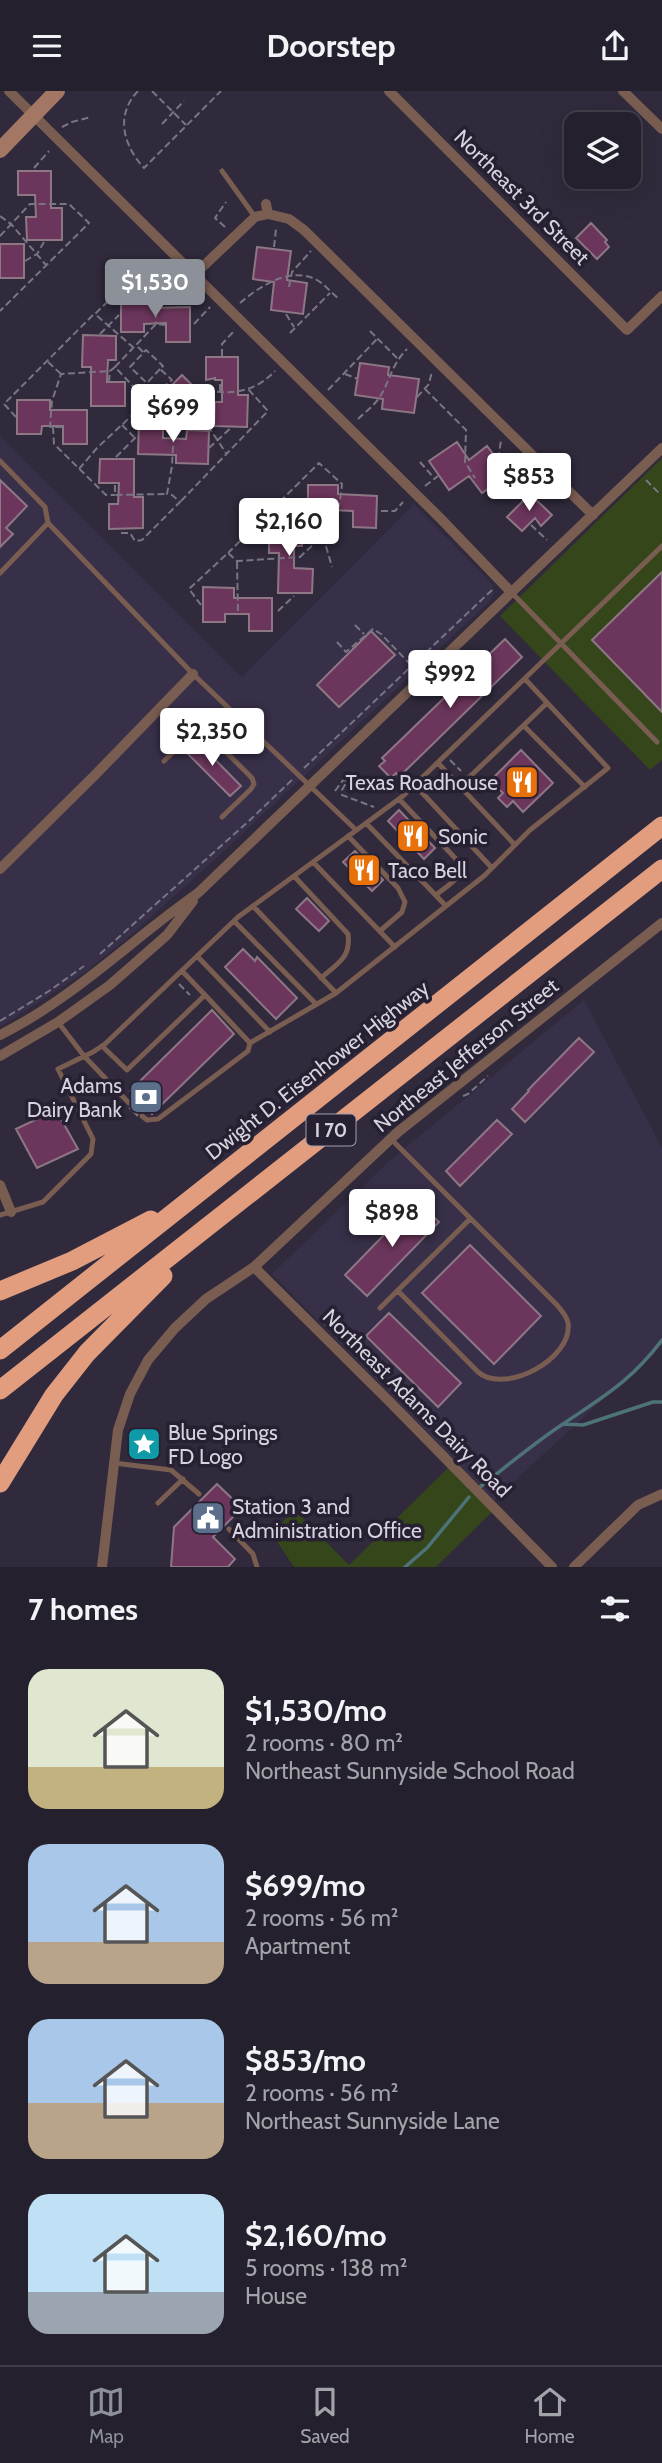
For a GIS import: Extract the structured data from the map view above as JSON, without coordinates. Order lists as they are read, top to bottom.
{
  "streets": {
    "highway": ["Dwight D. Eisenhower Highway", "I 70"],
    "street": ["Northeast 3rd Street", "Northeast Jefferson Street", "Northeast Adams Dairy Road"]
  },
  "crossings": [
    ["Northeast Jefferson Street", "Northeast Adams Dairy Road"]
  ],
  "places": {
    "restaurant": ["Texas Roadhouse", "Sonic", "Taco Bell"],
    "bank": ["Adams Dairy Bank"],
    "place": ["Blue Springs FD Logo"],
    "public building": ["Station 3 and Administration Office"]
  },
  "page": {
    "header": "Doorstep",
    "price": [
      "$1,530",
      "$699",
      "$853",
      "$2,160",
      "$992",
      "$2,350",
      "$898"
    ],
    "heading": "7 homes",
    "list": [
      {
        "name": "$1,530/mo",
        "note": "2 rooms · 80 m² · Northeast Sunnyside School Road"
      },
      {
        "name": "$699/mo",
        "note": "2 rooms · 56 m² · Apartment"
      },
      {
        "name": "$853/mo",
        "note": "2 rooms · 56 m² · Northeast Sunnyside Lane"
      },
      {
        "name": "$2,160/mo",
        "note": "5 rooms · 138 m² · House"
      }
    ],
    "tabs": ["Map", "Saved", "Home"]
  }
}
